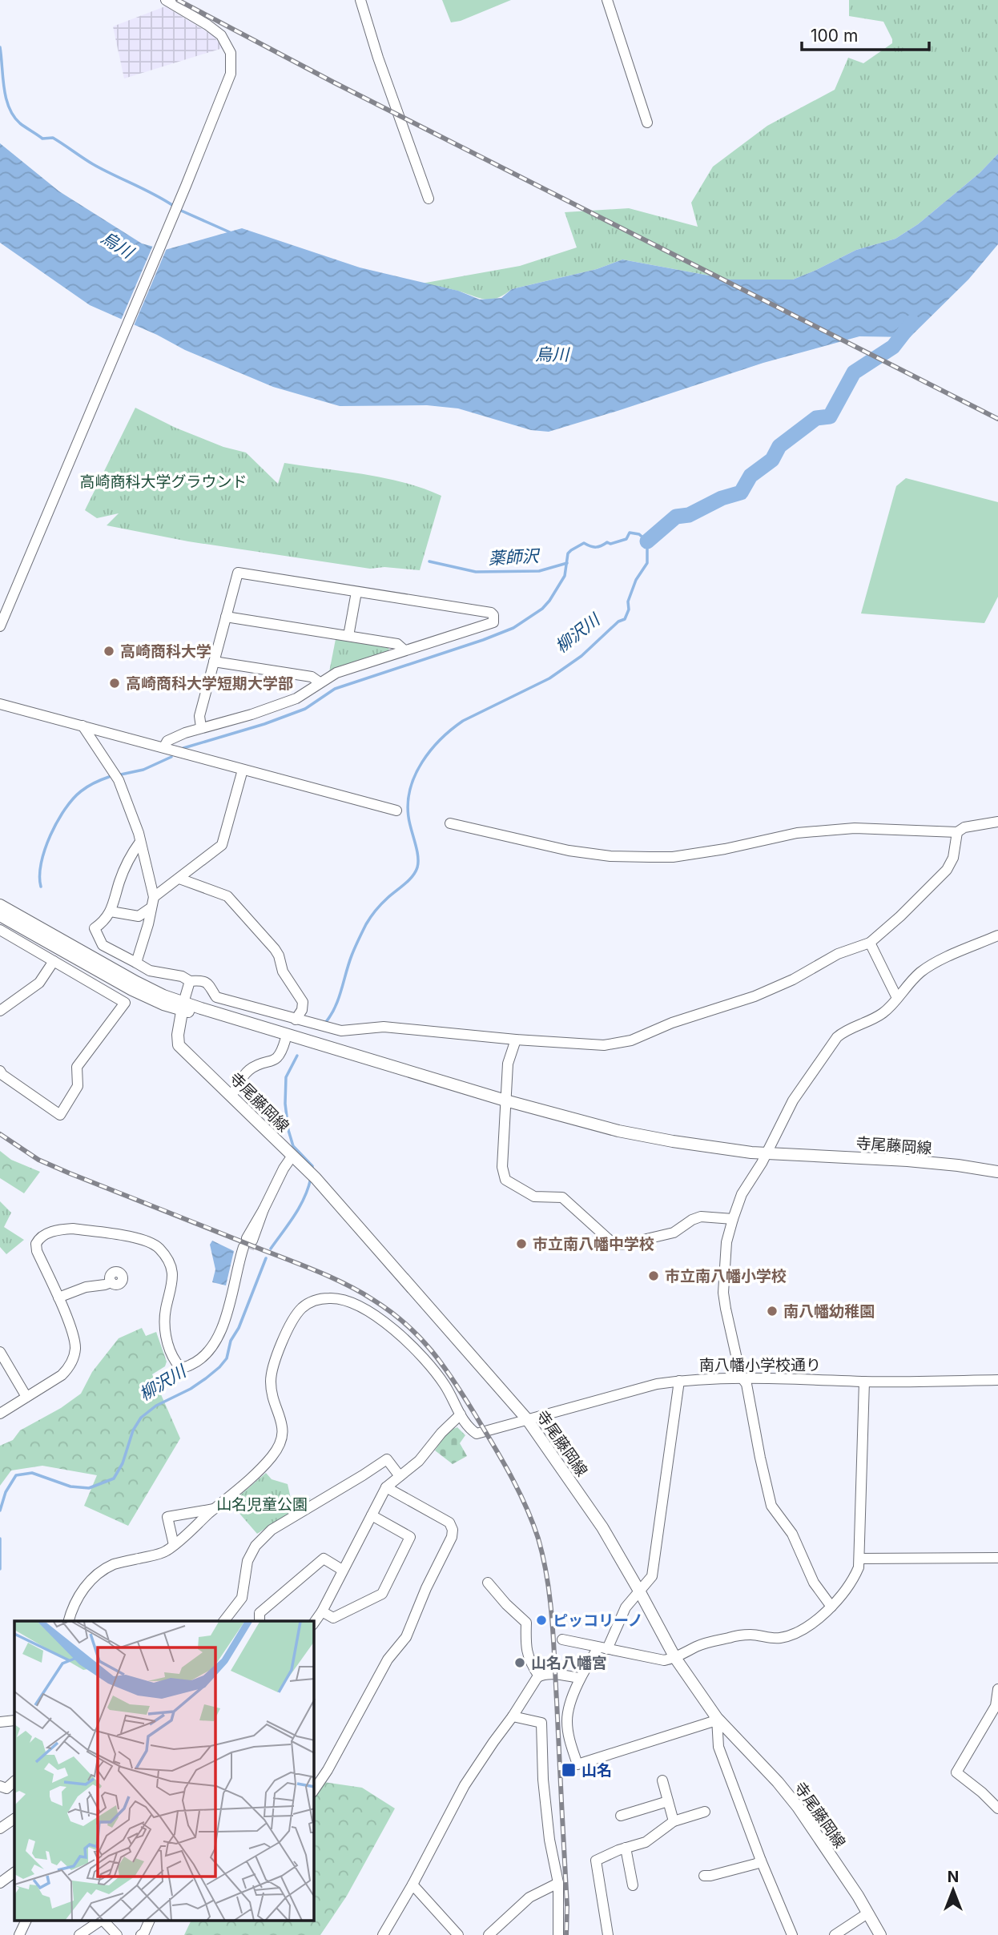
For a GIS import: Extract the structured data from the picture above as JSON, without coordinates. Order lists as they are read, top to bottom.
{
  "streets": {
    "main road": ["寺尾藤岡線"],
    "street": ["南八幡小学校通り"]
  },
  "crossings": [
    ["寺尾藤岡線", "南八幡小学校通り"]
  ],
  "water": ["烏川", "薬師沢", "柳沢川"],
  "parks": ["高崎商科大学グラウンド", "山名児童公園"],
  "places": {
    "other": [
      "高崎商科大学",
      "高崎商科大学短期大学部",
      "市立南八幡中学校",
      "市立南八幡小学校",
      "南八幡幼稚園",
      "ピッコリーノ",
      "山名八幡宮"
    ],
    "transit": ["山名"]
  },
  "scale_bar": "100 m",
  "north": "top"
}
